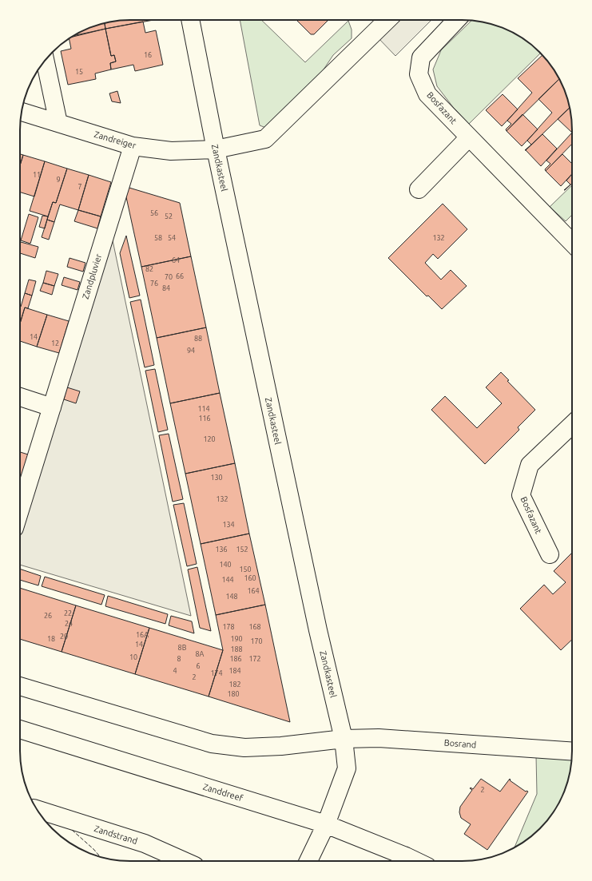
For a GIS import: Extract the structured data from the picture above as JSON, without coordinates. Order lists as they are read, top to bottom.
{
  "streets": {
    "street": [
      "Bosfazant",
      "Zandreiger",
      "Zandkasteel",
      "Zandpluvier",
      "Bosrand",
      "Zanddreef",
      "Zandstrand"
    ]
  },
  "crossings": [
    ["Zandreiger", "Zandkasteel"],
    ["Zandreiger", "Zandpluvier"],
    ["Zandkasteel", "Bosrand"],
    ["Zandkasteel", "Zanddreef"]
  ],
  "house_numbers": [
    "16",
    "15",
    "11",
    "9",
    "7",
    "56",
    "52",
    "58",
    "54",
    "132",
    "64",
    "82",
    "66",
    "70",
    "76",
    "84",
    "14",
    "88",
    "12",
    "94",
    "114",
    "116",
    "120",
    "130",
    "132",
    "134",
    "136",
    "152",
    "140",
    "150",
    "160",
    "144",
    "164",
    "148",
    "22",
    "26",
    "24",
    "178",
    "168",
    "16A",
    "20",
    "18",
    "190",
    "170",
    "14",
    "8B",
    "188",
    "8A",
    "10",
    "8",
    "186",
    "172",
    "6",
    "4",
    "184",
    "174",
    "2",
    "182",
    "180",
    "2"
  ]
}
